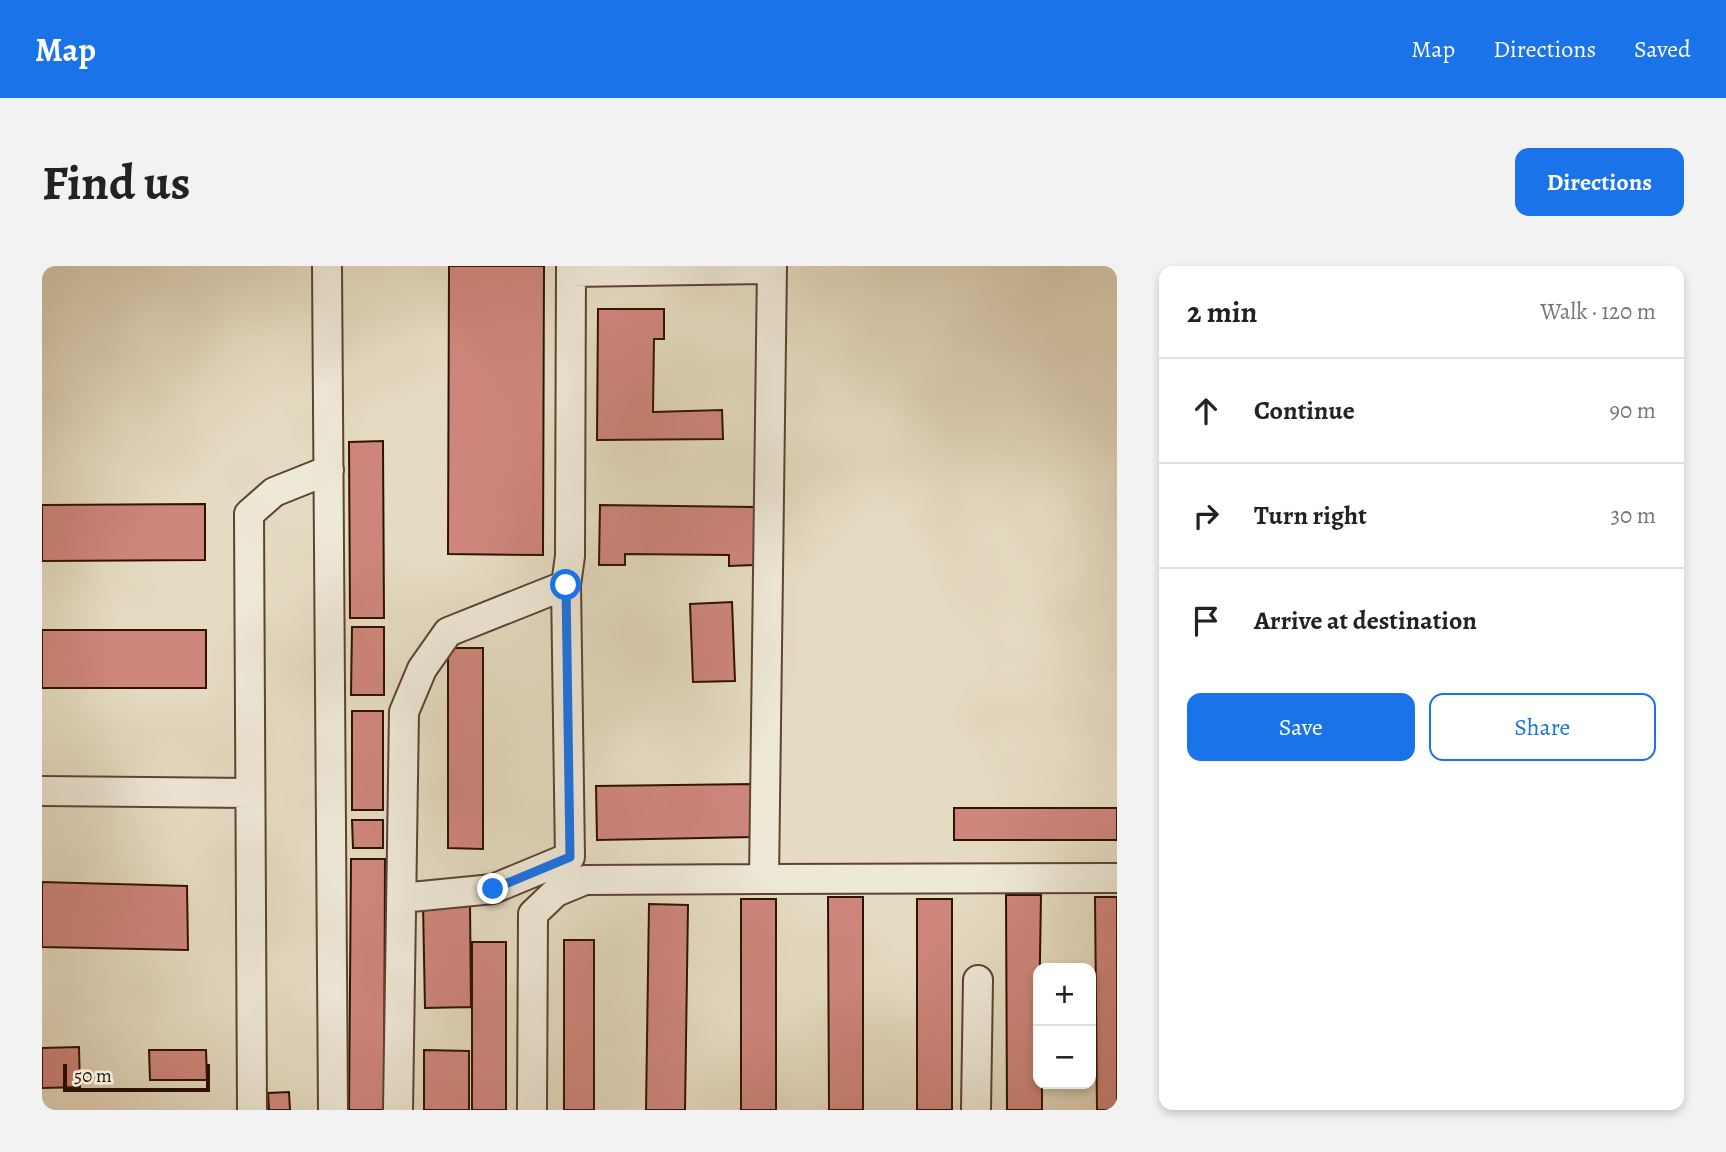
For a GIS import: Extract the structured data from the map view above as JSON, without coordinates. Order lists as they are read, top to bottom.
{
  "scale_bar": "50 m",
  "page": {
    "header": "Map",
    "nav": ["Map", "Directions", "Saved"],
    "buttons": [
      "Directions",
      ["Save", "Share"]
    ],
    "title": "Find us",
    "heading": ["2 min", "Walk · 120 m"],
    "list": [
      ["Continue", "90 m"],
      ["Turn right", "30 m"],
      "Arrive at destination"
    ],
    "map_buttons": ["+", "−"],
    "scale": "50 m"
  }
}
